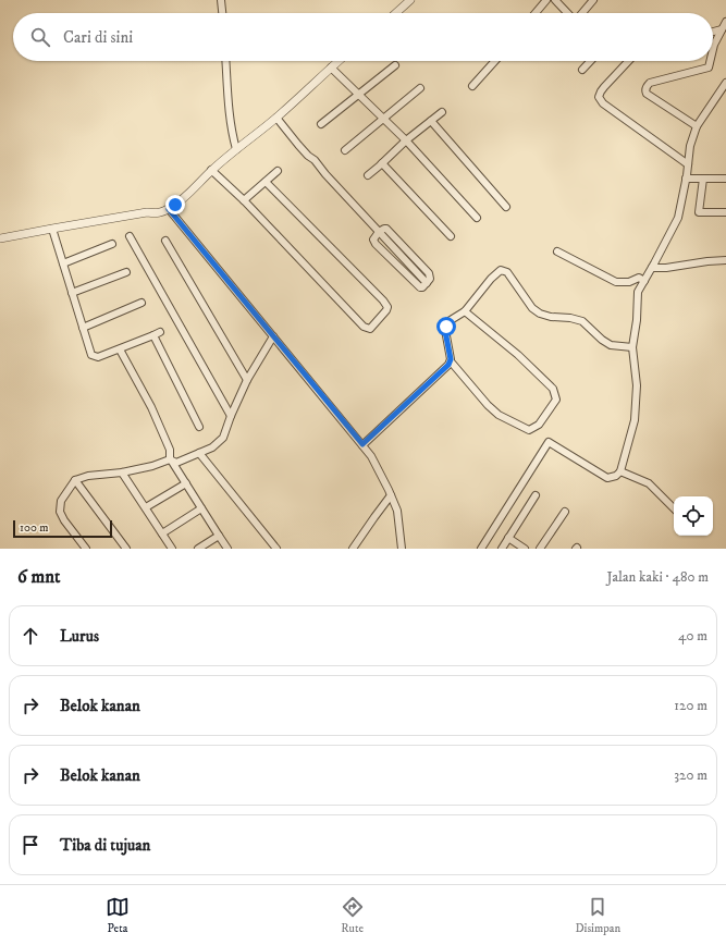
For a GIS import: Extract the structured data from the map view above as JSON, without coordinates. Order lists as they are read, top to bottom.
{
  "scale_bar": "100 m",
  "page": {
    "search": "Cari di sini",
    "scale": "100 m",
    "heading": ["6 mnt", "Jalan kaki · 480 m"],
    "list": [
      ["Lurus", "40 m"],
      ["Belok kanan", "120 m"],
      ["Belok kanan", "320 m"],
      "Tiba di tujuan"
    ],
    "nav": ["Peta", "Rute", "Disimpan"]
  }
}
